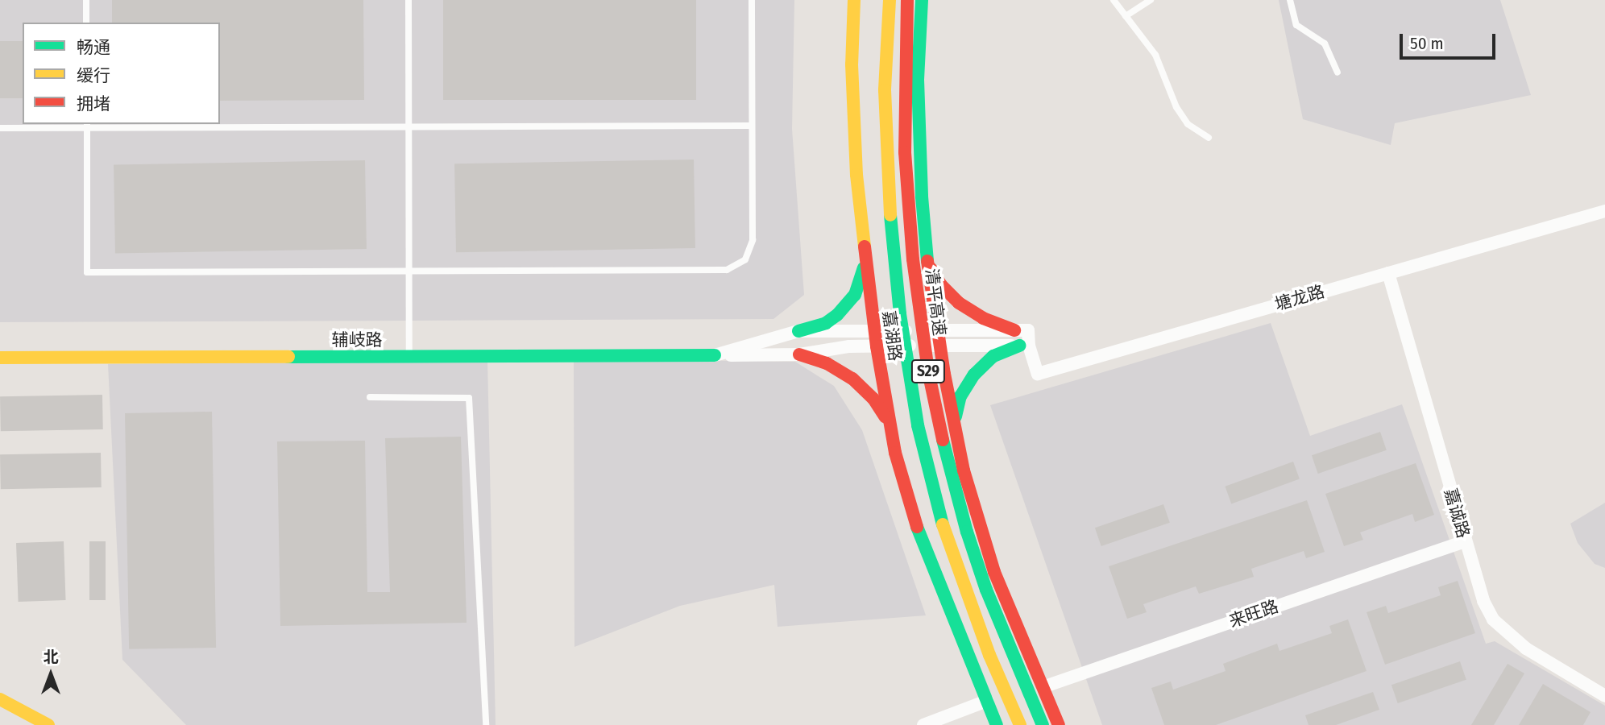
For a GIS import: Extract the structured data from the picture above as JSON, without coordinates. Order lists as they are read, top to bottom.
{
  "streets": {
    "main road": [
      "清平高速",
      "嘉湖路",
      "辅岐路",
      "S29"
    ],
    "street": ["塘龙路", "嘉诚路", "来旺路"]
  },
  "crossings": [
    ["塘龙路", "嘉诚路"],
    ["嘉诚路", "来旺路"]
  ],
  "legend": ["畅通", "缓行", "拥堵"],
  "scale_bar": "50 m",
  "north": "top"
}
